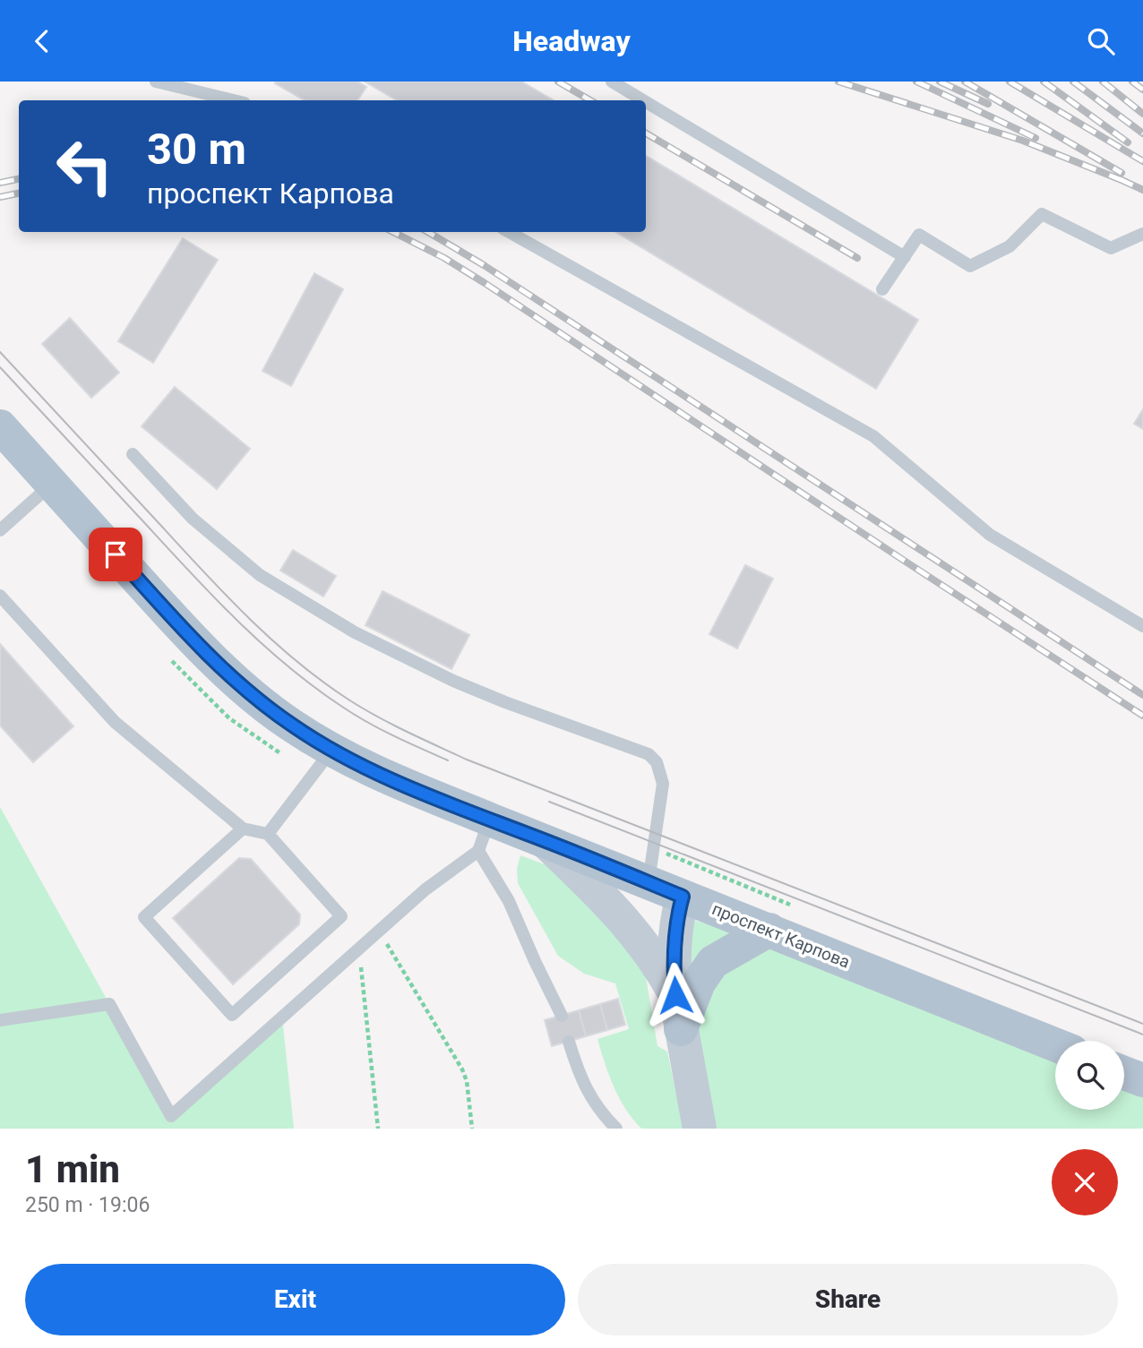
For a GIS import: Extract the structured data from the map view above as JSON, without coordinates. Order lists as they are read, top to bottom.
{
  "streets": {
    "main road": ["проспект Карпова"]
  },
  "page": {
    "header": "Headway",
    "turn": ["30 m", "проспект Карпова"],
    "heading": ["1 min", "250 m · 19:06"],
    "buttons": ["Exit", "Share"]
  }
}
